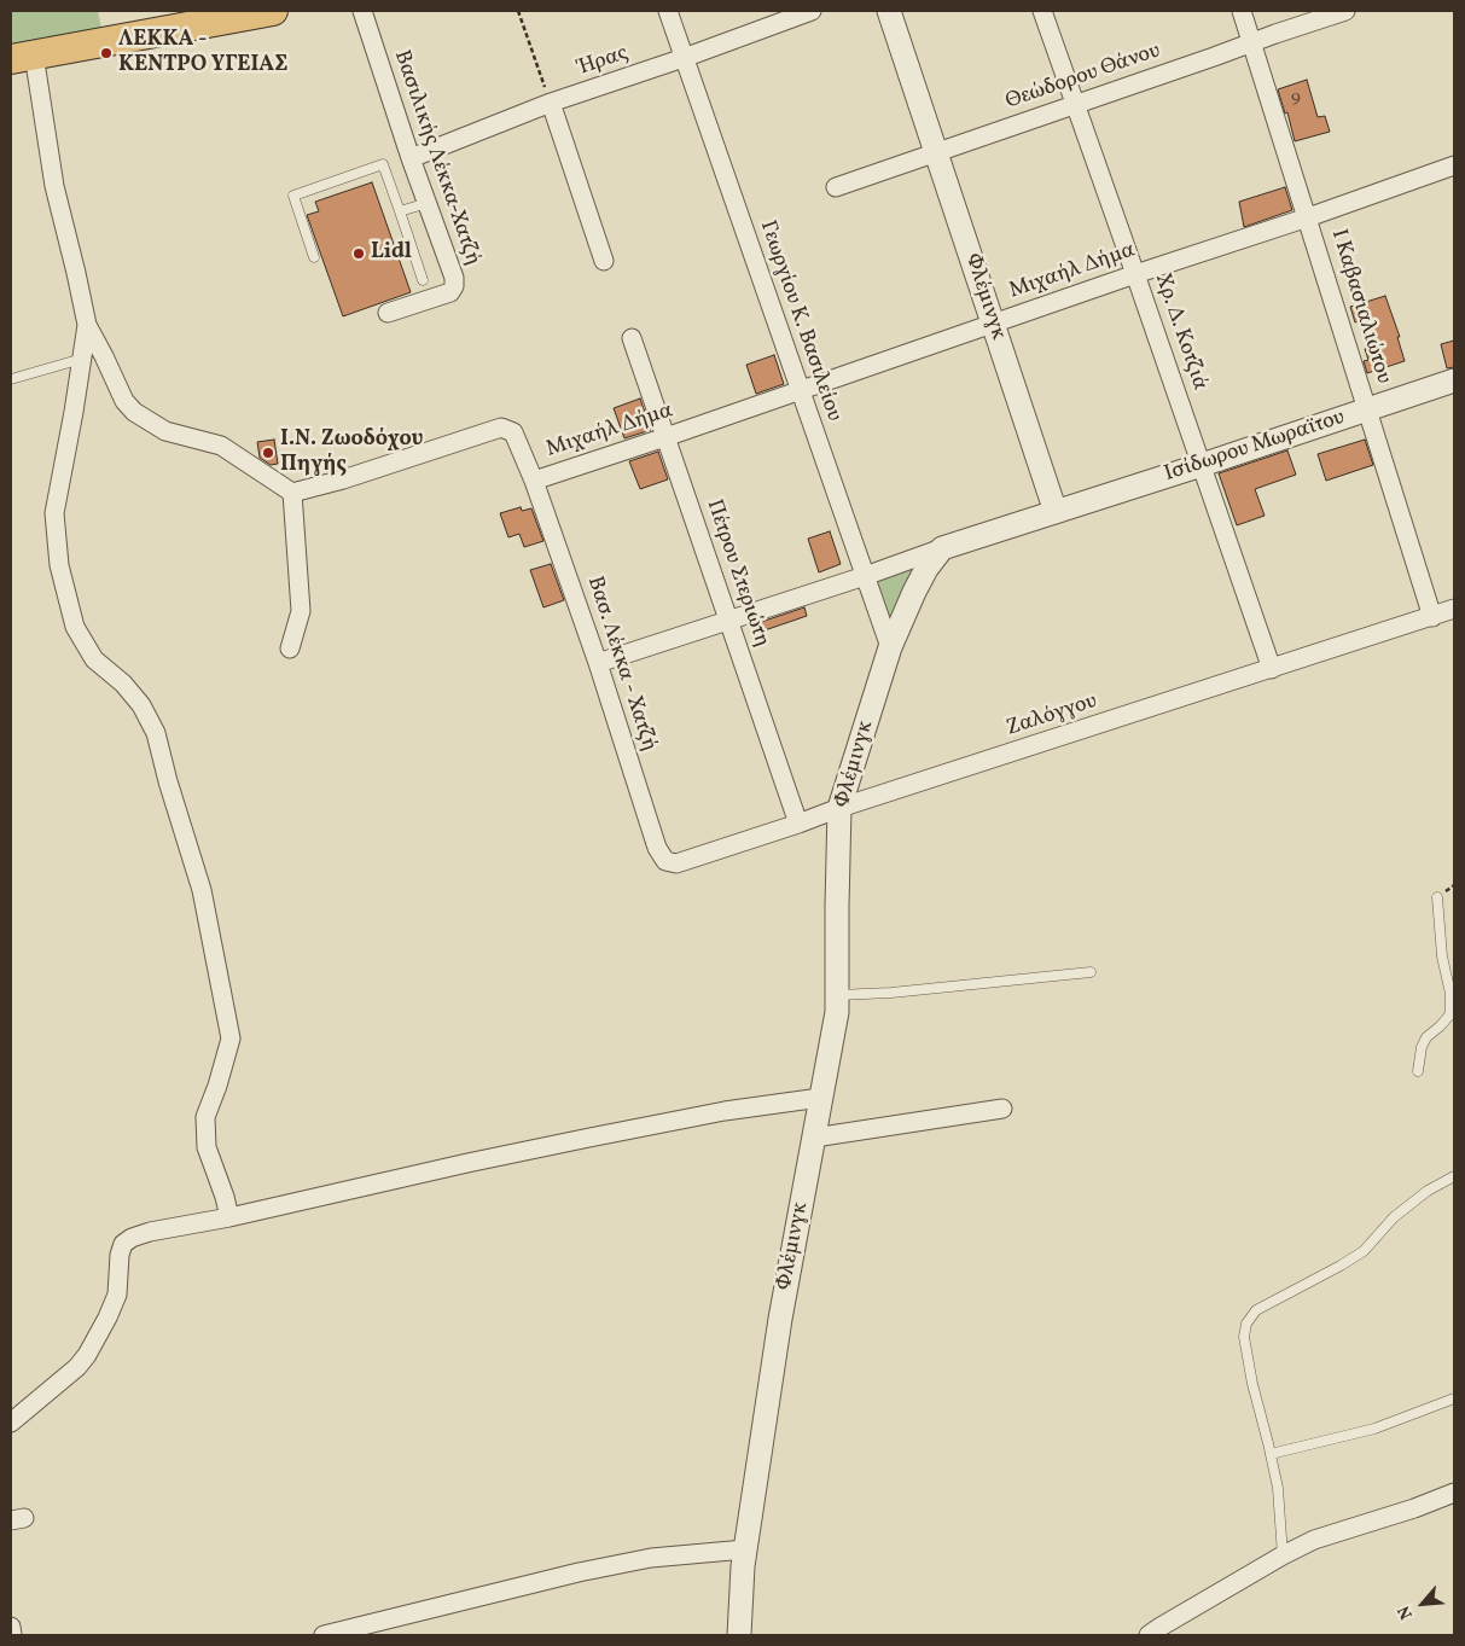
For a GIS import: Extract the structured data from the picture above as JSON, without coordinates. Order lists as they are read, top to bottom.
{
  "streets": {
    "street": [
      "Ήρας",
      "Θεώδορου Θάνου",
      "Βασιλικής Λέκκα-Χατζή",
      "Μιχαήλ Δήμα",
      "Φλέμινγκ",
      "Ι Καβασιαλιώτου",
      "Γεωργίου Κ. Βασιλείου",
      "Χρ. Δ. Κοτζιά",
      "Ισίδωρου Μωραϊτου",
      "Πέτρου Στεριώτη",
      "Βασ. Λέκκα - Χατζή",
      "Ζαλόγγου"
    ]
  },
  "crossings": [
    ["Ήρας", "Βασιλικής Λέκκα-Χατζή"],
    ["Ήρας", "Γεωργίου Κ. Βασιλείου"],
    ["Θεώδορου Θάνου", "Φλέμινγκ"],
    ["Θεώδορου Θάνου", "Ι Καβασιαλιώτου"],
    ["Θεώδορου Θάνου", "Χρ. Δ. Κοτζιά"],
    ["Μιχαήλ Δήμα", "Φλέμινγκ"],
    ["Μιχαήλ Δήμα", "Ι Καβασιαλιώτου"],
    ["Μιχαήλ Δήμα", "Γεωργίου Κ. Βασιλείου"],
    ["Μιχαήλ Δήμα", "Χρ. Δ. Κοτζιά"],
    ["Μιχαήλ Δήμα", "Πέτρου Στεριώτη"],
    ["Μιχαήλ Δήμα", "Βασ. Λέκκα - Χατζή"],
    ["Φλέμινγκ", "Γεωργίου Κ. Βασιλείου"],
    ["Φλέμινγκ", "Ισίδωρου Μωραϊτου"],
    ["Φλέμινγκ", "Ζαλόγγου"],
    ["Ι Καβασιαλιώτου", "Ισίδωρου Μωραϊτου"],
    ["Ι Καβασιαλιώτου", "Ζαλόγγου"],
    ["Χρ. Δ. Κοτζιά", "Ισίδωρου Μωραϊτου"],
    ["Χρ. Δ. Κοτζιά", "Ζαλόγγου"],
    ["Πέτρου Στεριώτη", "Ζαλόγγου"],
    ["Βασ. Λέκκα - Χατζή", "Ζαλόγγου"]
  ],
  "places": ["ΛΕΚΚΑ - ΚΕΝΤΡΟ ΥΓΕΙΑΣ", "Lidl", "Ι.Ν. Ζωοδόχου Πηγής"],
  "house_numbers": ["9"],
  "north": "bottom left"
}
